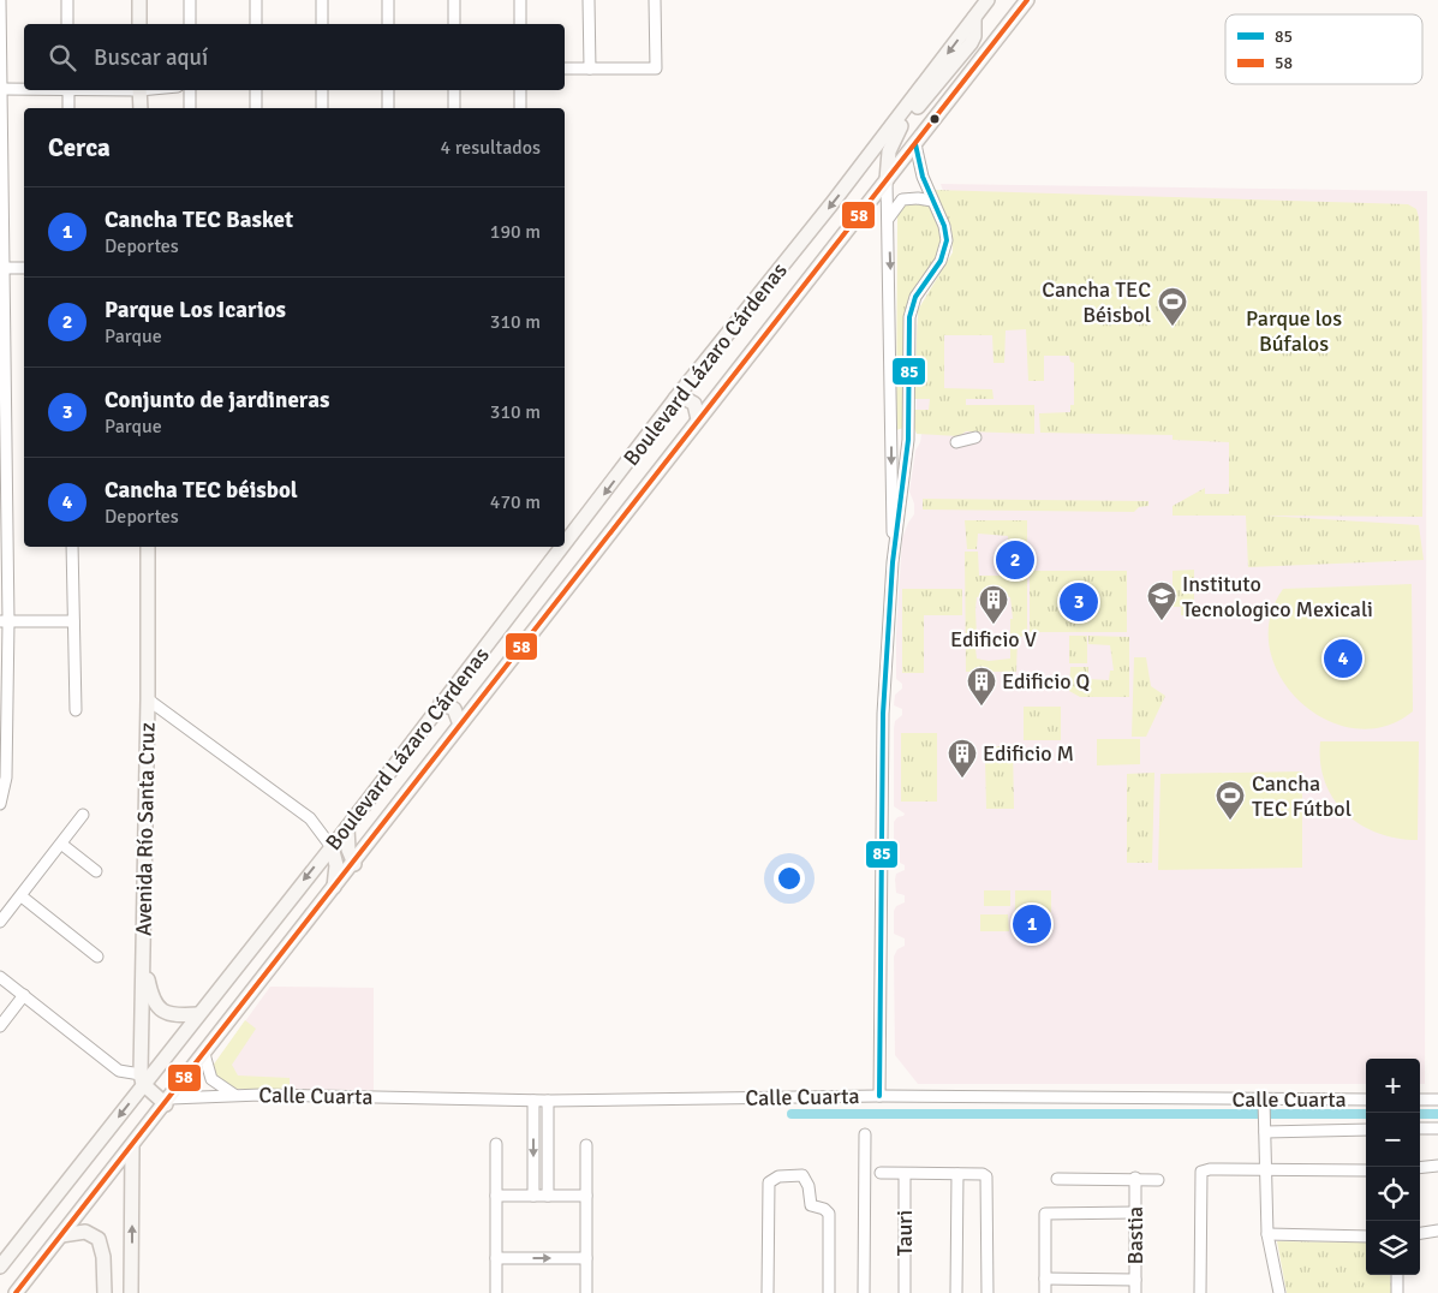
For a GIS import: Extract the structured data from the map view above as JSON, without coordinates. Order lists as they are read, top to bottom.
{
  "streets": {
    "main road": ["Boulevard Lázaro Cárdenas", "Avenida Río Santa Cruz"],
    "street": ["Calle Cuarta", "Tauri", "Bastia"]
  },
  "crossings": [
    ["Boulevard Lázaro Cárdenas", "Avenida Río Santa Cruz"],
    ["Boulevard Lázaro Cárdenas", "Calle Cuarta"]
  ],
  "parks": ["Parque los Búfalos"],
  "places": {
    "sports": ["Cancha TEC Béisbol", "Cancha TEC Fútbol"],
    "school or university": ["Instituto Tecnologico Mexicali"],
    "building": ["Edificio V", "Edificio Q", "Edificio M"]
  },
  "lines": ["transit line 58", "transit line 85"],
  "legend": ["85", "58"],
  "page": {
    "search": "Buscar aquí",
    "heading": ["Cerca", "4 resultados"],
    "list": [
      {
        "mark": "1",
        "name": "Cancha TEC Basket",
        "note": "Deportes",
        "value": "190 m"
      },
      {
        "mark": "2",
        "name": "Parque Los Icarios",
        "note": "Parque",
        "value": "310 m"
      },
      {
        "mark": "3",
        "name": "Conjunto de jardineras",
        "note": "Parque",
        "value": "310 m"
      },
      {
        "mark": "4",
        "name": "Cancha TEC béisbol",
        "note": "Deportes",
        "value": "470 m"
      }
    ],
    "pins": [
      "2",
      "3",
      "4",
      "1"
    ],
    "map_buttons": ["+", "−"]
  }
}
